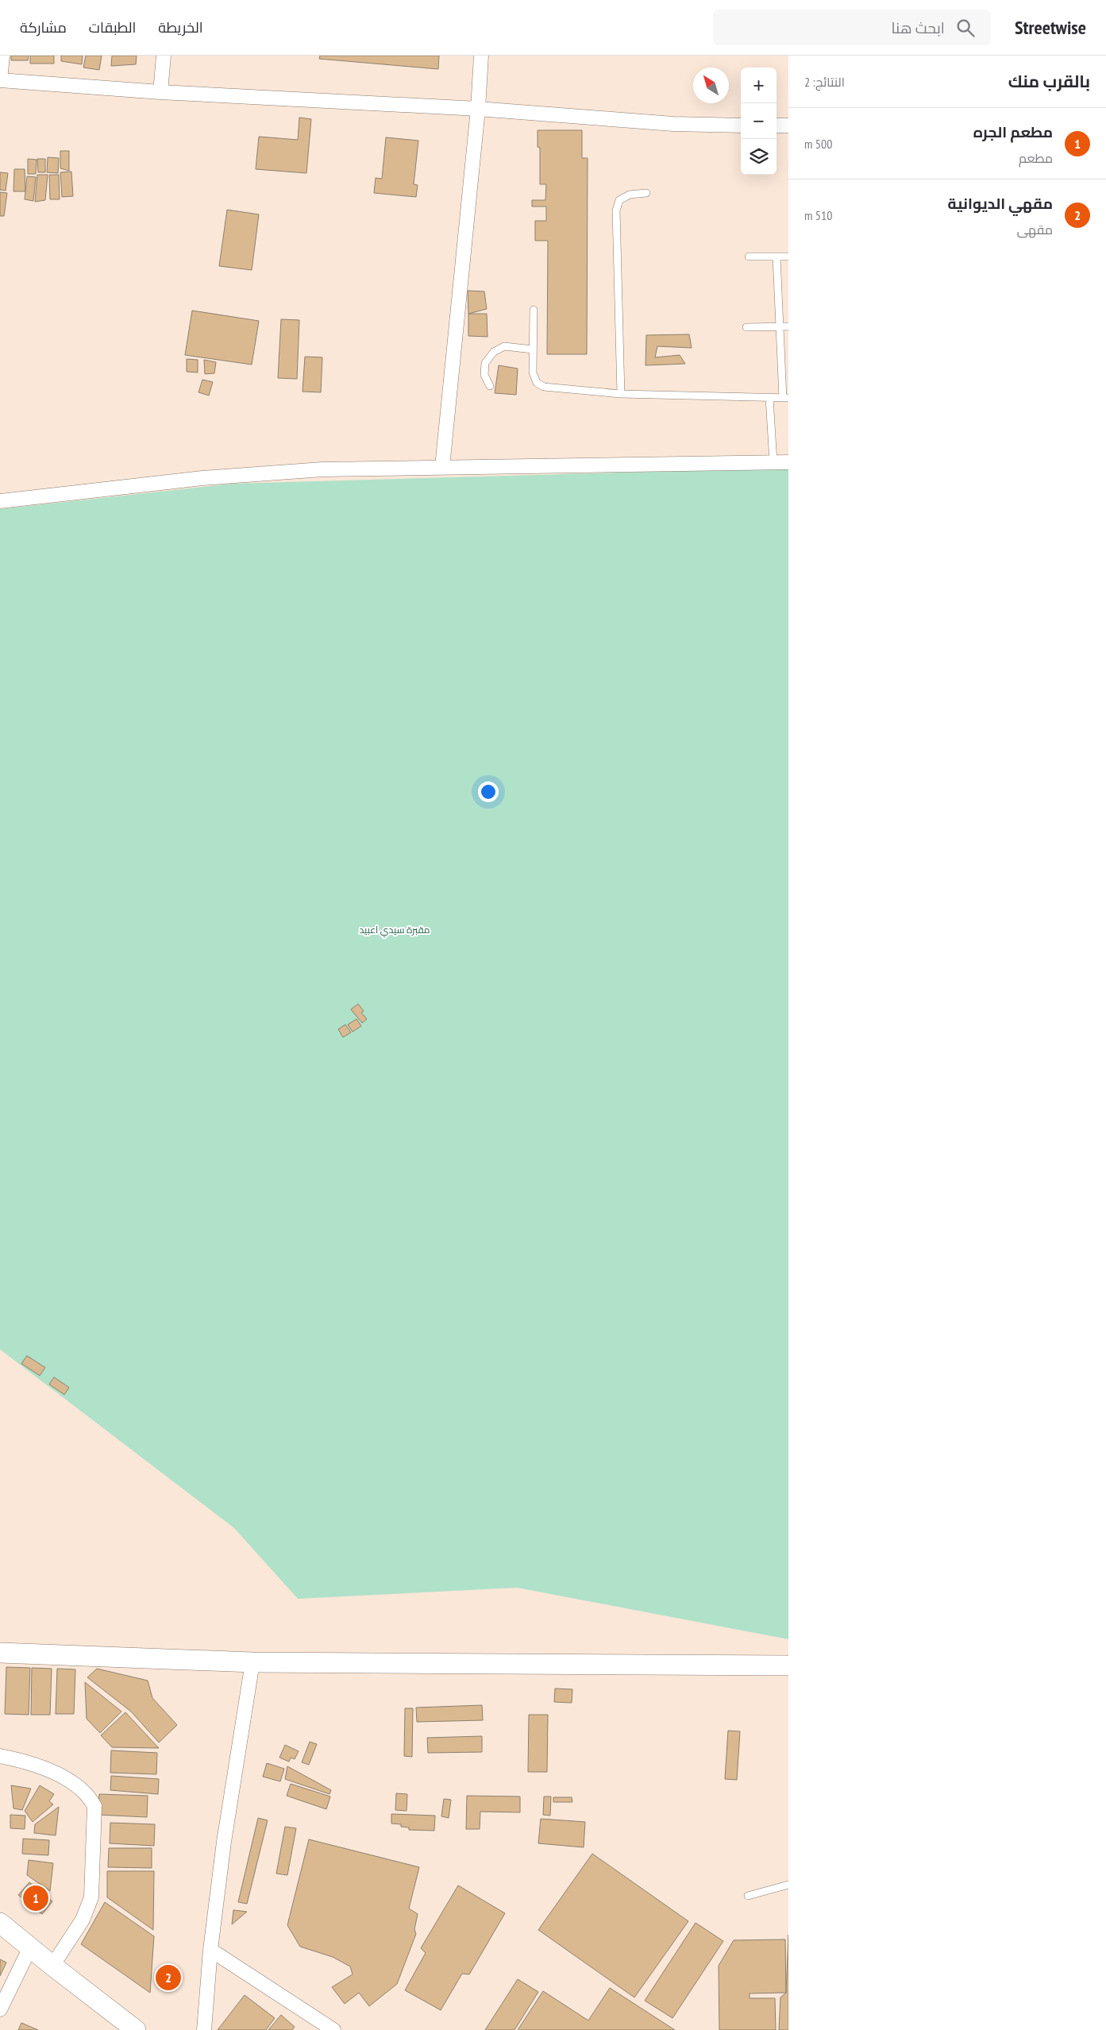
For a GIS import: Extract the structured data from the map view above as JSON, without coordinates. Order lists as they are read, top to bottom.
{
  "parks": ["مقبرة سيدي اعبيد"],
  "north": "top left",
  "page": {
    "header": "Streetwise",
    "search": "ابحث هنا",
    "nav": ["الخريطة", "الطبقات", "مشاركة"],
    "heading": ["بالقرب منك", "النتائج: 2"],
    "map_buttons": ["+", "−"],
    "list": [
      {
        "mark": "1",
        "name": "مطعم الجره",
        "note": "مطعم",
        "value": "500 m"
      },
      {
        "mark": "2",
        "name": "مقهي الديوانية",
        "note": "مقهى",
        "value": "510 m"
      }
    ],
    "pins": ["1", "2"]
  }
}
